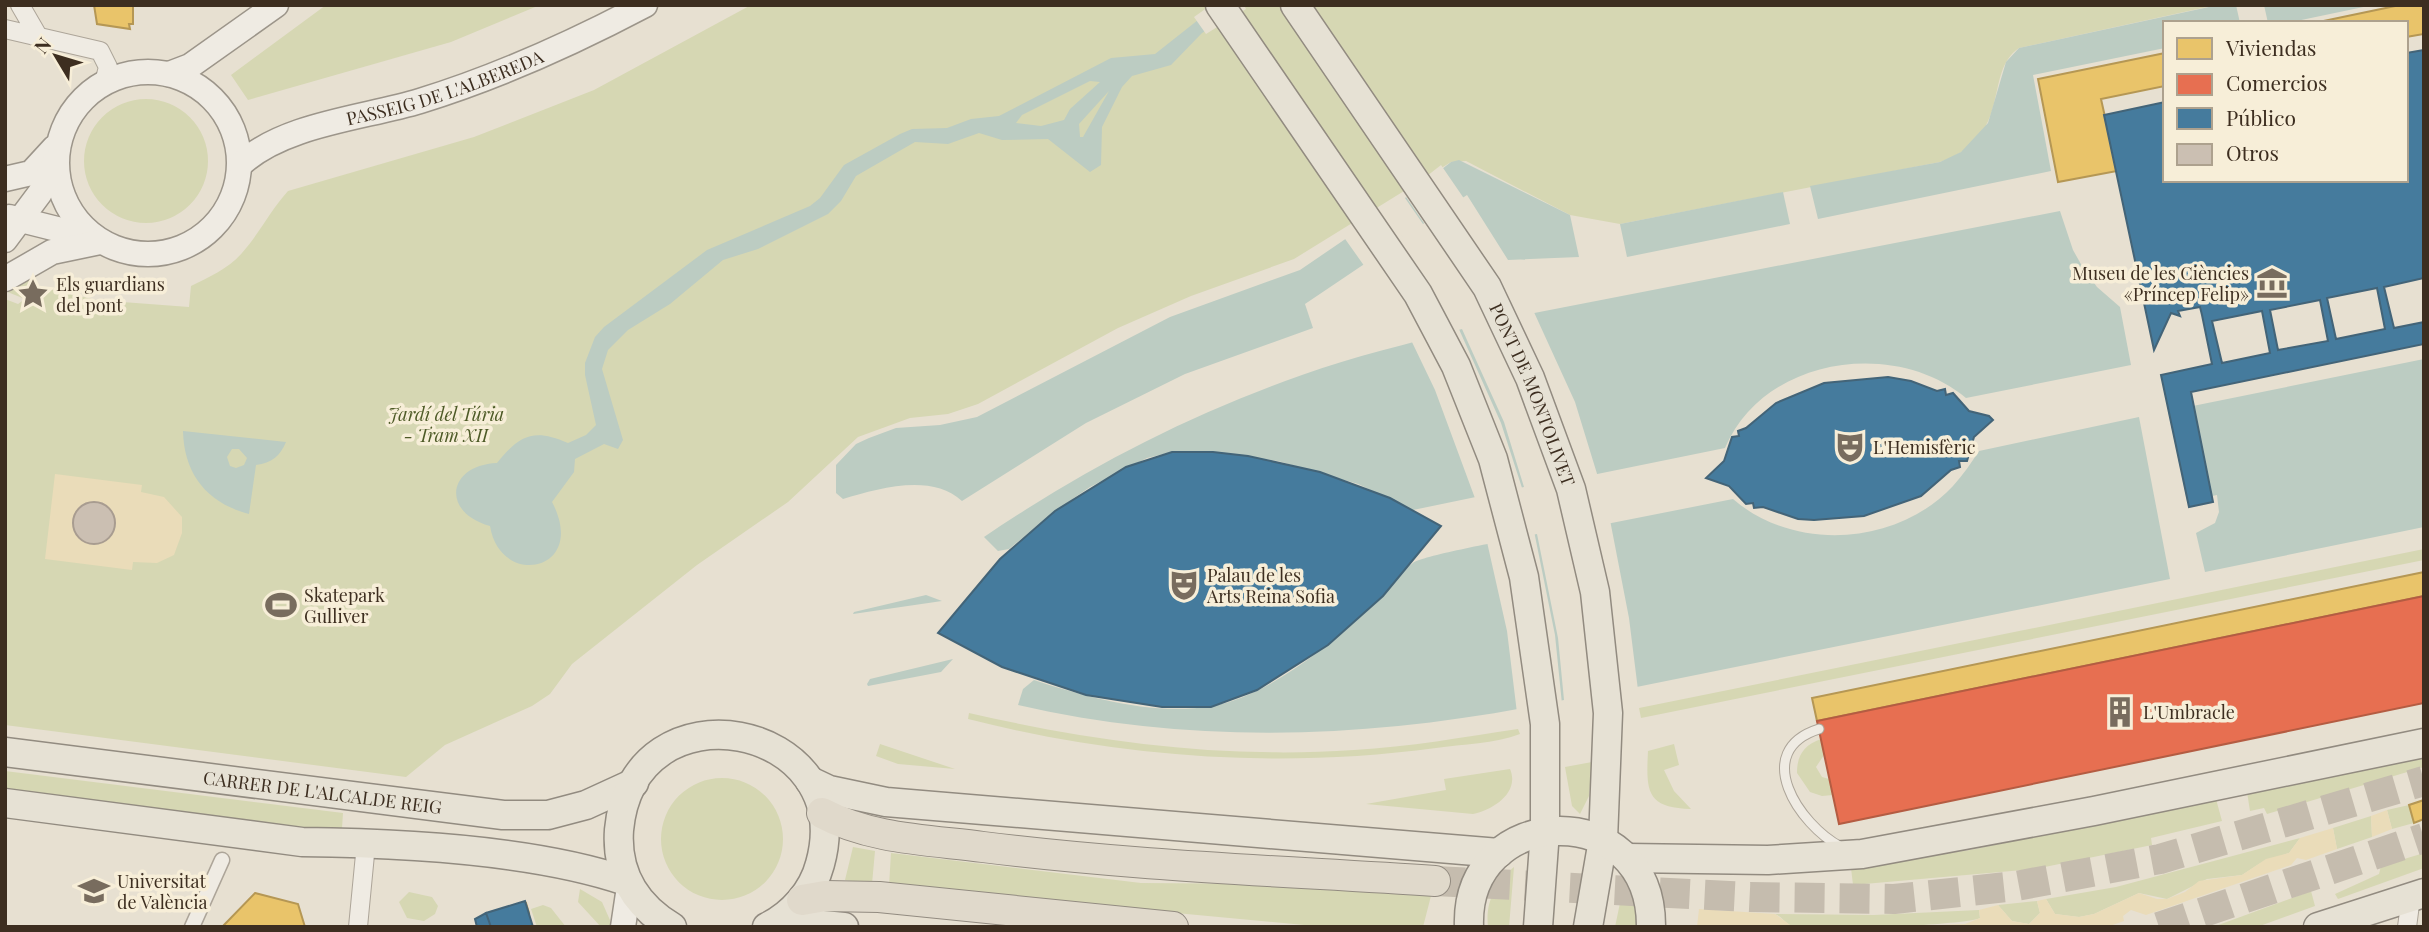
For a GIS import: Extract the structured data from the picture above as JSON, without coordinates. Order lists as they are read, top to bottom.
{
  "streets": {
    "main road": ["PASSEIG DE L'ALBEREDA", "PONT DE MONTOLIVET", "CARRER DE L'ALCALDE REIG"]
  },
  "parks": ["Jardí del Túria - Tram XII"],
  "places": {
    "museum": ["Museu de les Ciències «Príncep Felip»"],
    "place": ["Els guardians del pont"],
    "theatre": ["L'Hemisfèric", "Palau de les Arts Reina Sofia"],
    "sports": ["Skatepark Gulliver"],
    "building": ["L'Umbracle"],
    "school or university": ["Universitat de València"]
  },
  "legend": [
    "Viviendas",
    "Comercios",
    "Público",
    "Otros"
  ],
  "north": "top left"
}
